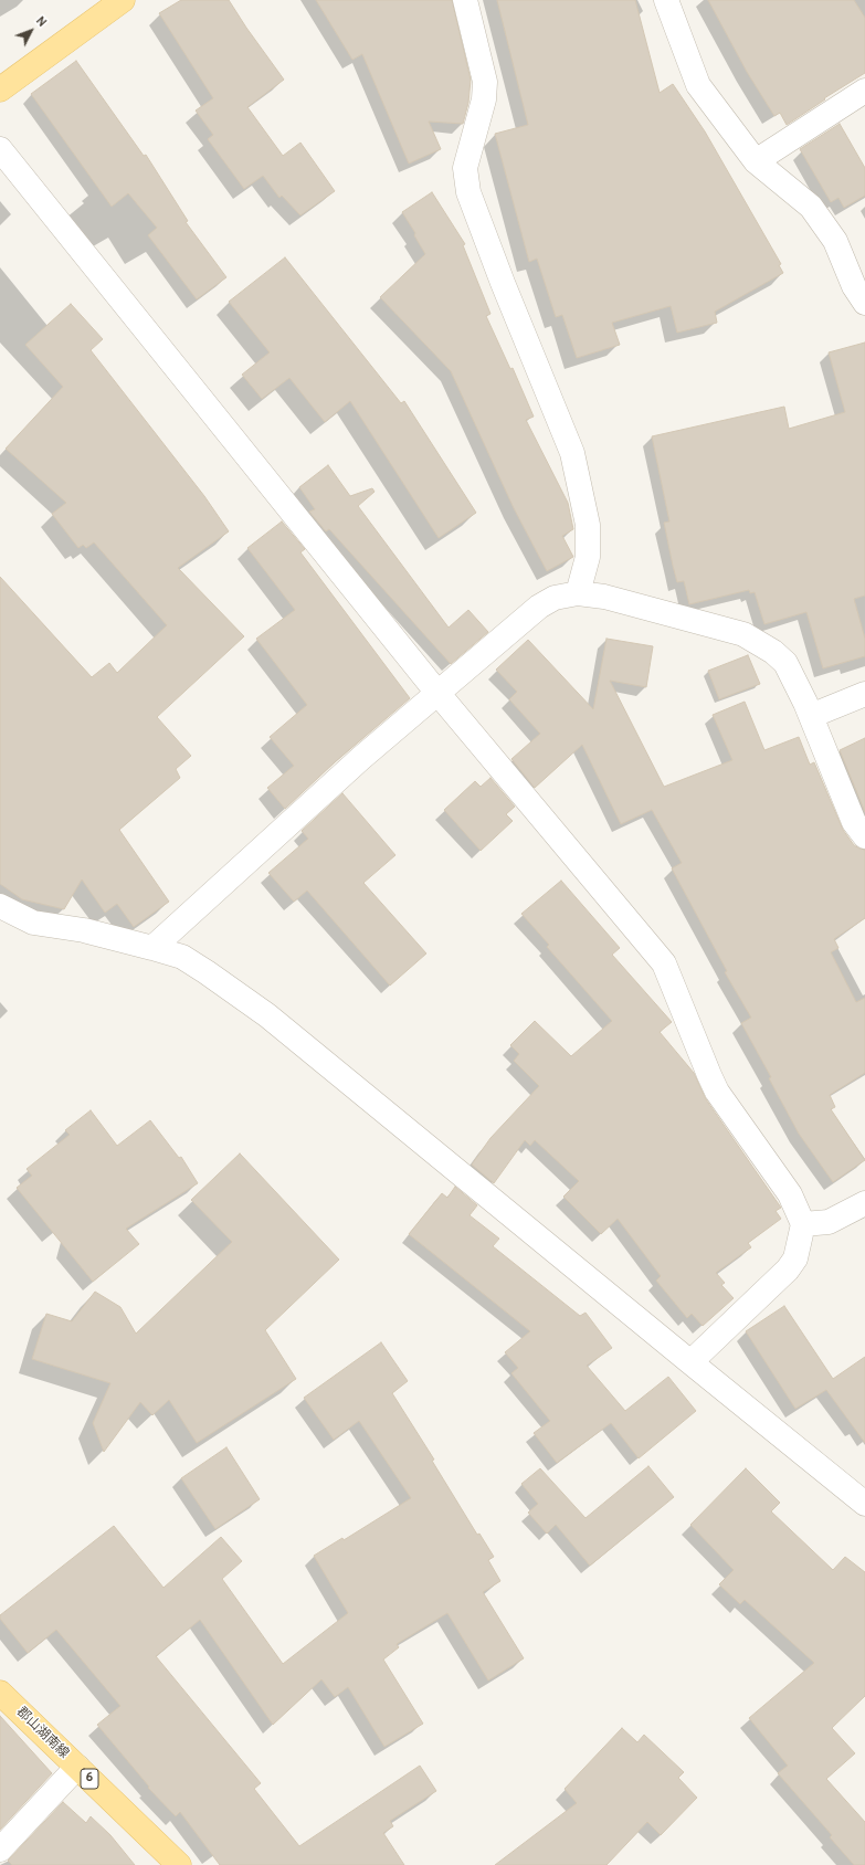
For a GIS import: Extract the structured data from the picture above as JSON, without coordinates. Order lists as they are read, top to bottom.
{
  "streets": {
    "main road": ["郡山湖南線", "6"]
  },
  "north": "top right"
}
